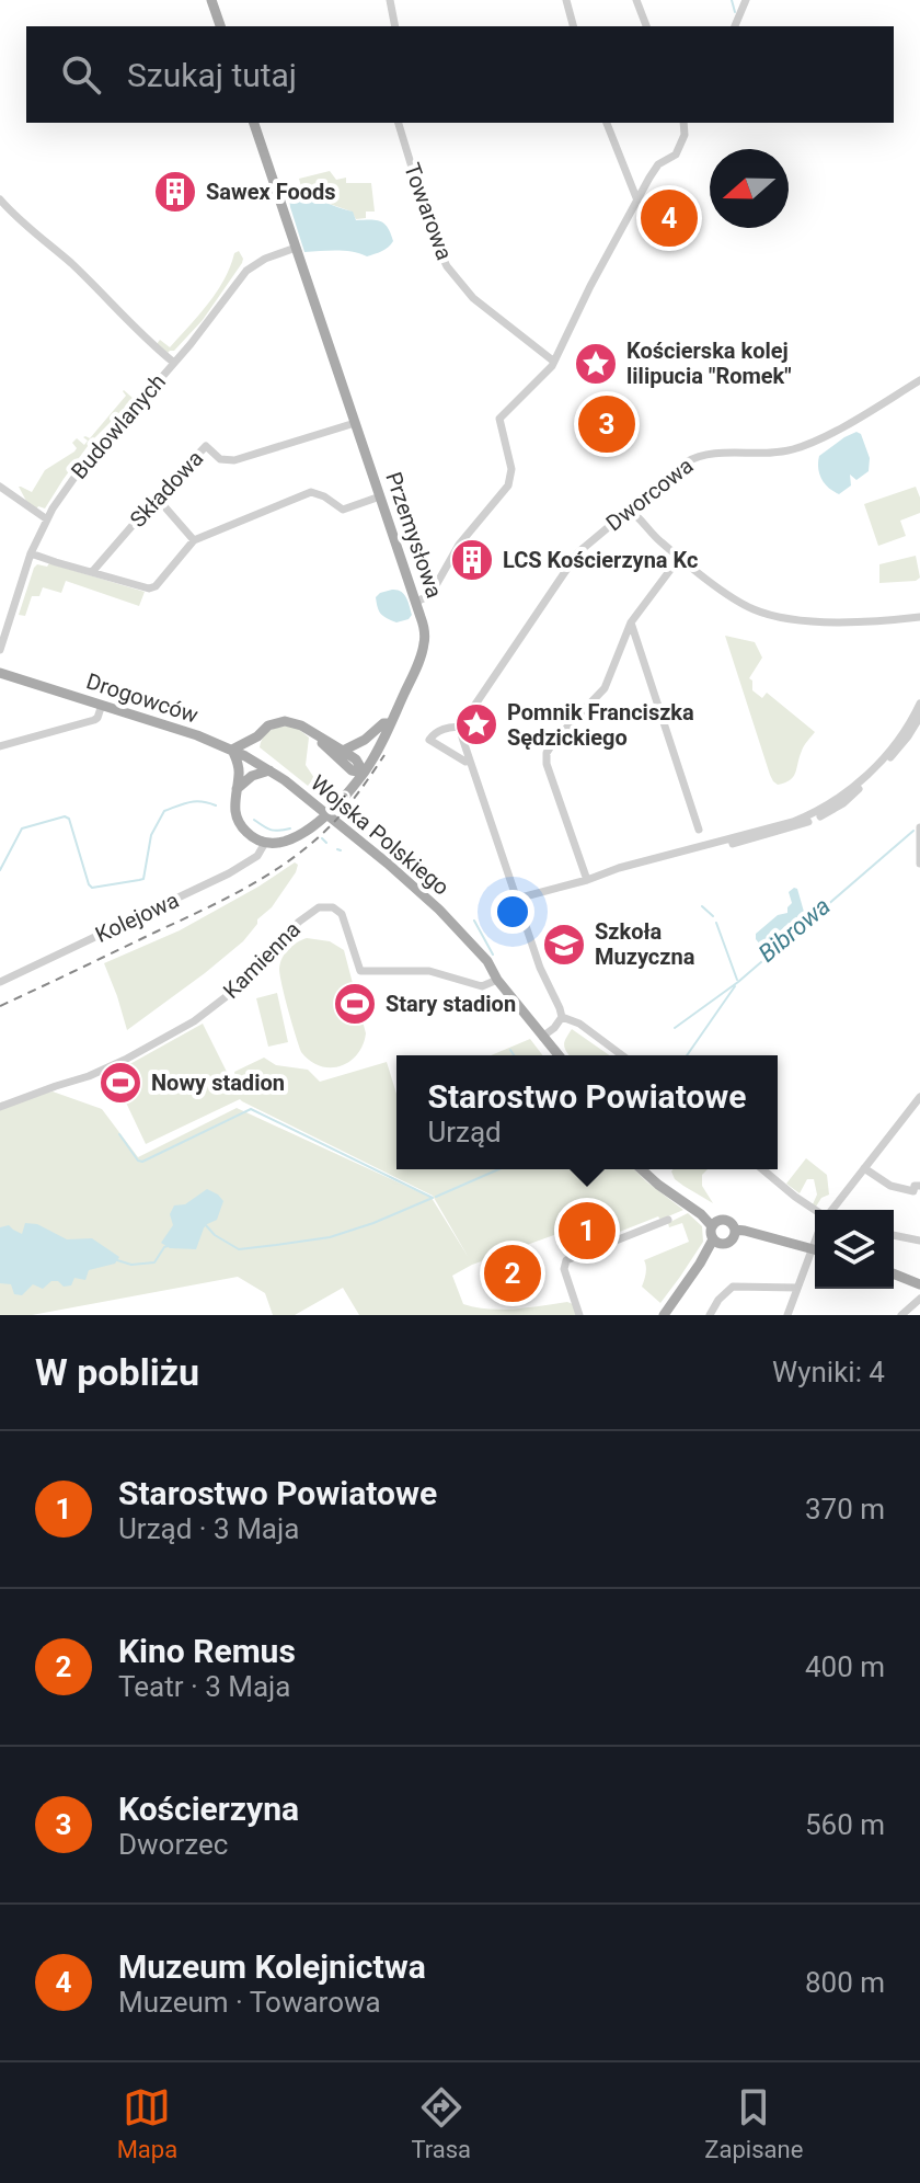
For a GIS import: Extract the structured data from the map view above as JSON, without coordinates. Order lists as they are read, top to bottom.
{
  "streets": {
    "main road": ["Przemysłowa", "Drogowców", "Wojska Polskiego"],
    "street": [
      "Towarowa",
      "Budowlanych",
      "Składowa",
      "Dworcowa",
      "Kolejowa",
      "Kamienna"
    ]
  },
  "crossings": [
    ["Budowlanych", "Przemysłowa"],
    ["Składowa", "Przemysłowa"],
    ["Przemysłowa", "Kolejowa"],
    ["Drogowców", "Wojska Polskiego"],
    ["Wojska Polskiego", "Kamienna"]
  ],
  "water": ["Bibrowa"],
  "places": {
    "building": ["Sawex Foods", "LCS Kościerzyna Kc"],
    "place": ["Kościerska kolej lilipucia \"Romek\"", "Pomnik Franciszka Sędzickiego"],
    "school or university": ["Szkoła Muzyczna"],
    "sports": ["Stary stadion", "Nowy stadion"]
  },
  "north": "left",
  "page": {
    "search": "Szukaj tutaj",
    "pins": [
      "4",
      "3",
      "1",
      "2"
    ],
    "popup": ["Starostwo Powiatowe", "Urząd"],
    "heading": ["W pobliżu", "Wyniki: 4"],
    "list": [
      {
        "mark": "1",
        "name": "Starostwo Powiatowe",
        "note": "Urząd · 3 Maja",
        "value": "370 m"
      },
      {
        "mark": "2",
        "name": "Kino Remus",
        "note": "Teatr · 3 Maja",
        "value": "400 m"
      },
      {
        "mark": "3",
        "name": "Kościerzyna",
        "note": "Dworzec",
        "value": "560 m"
      },
      {
        "mark": "4",
        "name": "Muzeum Kolejnictwa",
        "note": "Muzeum · Towarowa",
        "value": "800 m"
      }
    ],
    "nav": ["Mapa", "Trasa", "Zapisane"]
  }
}
